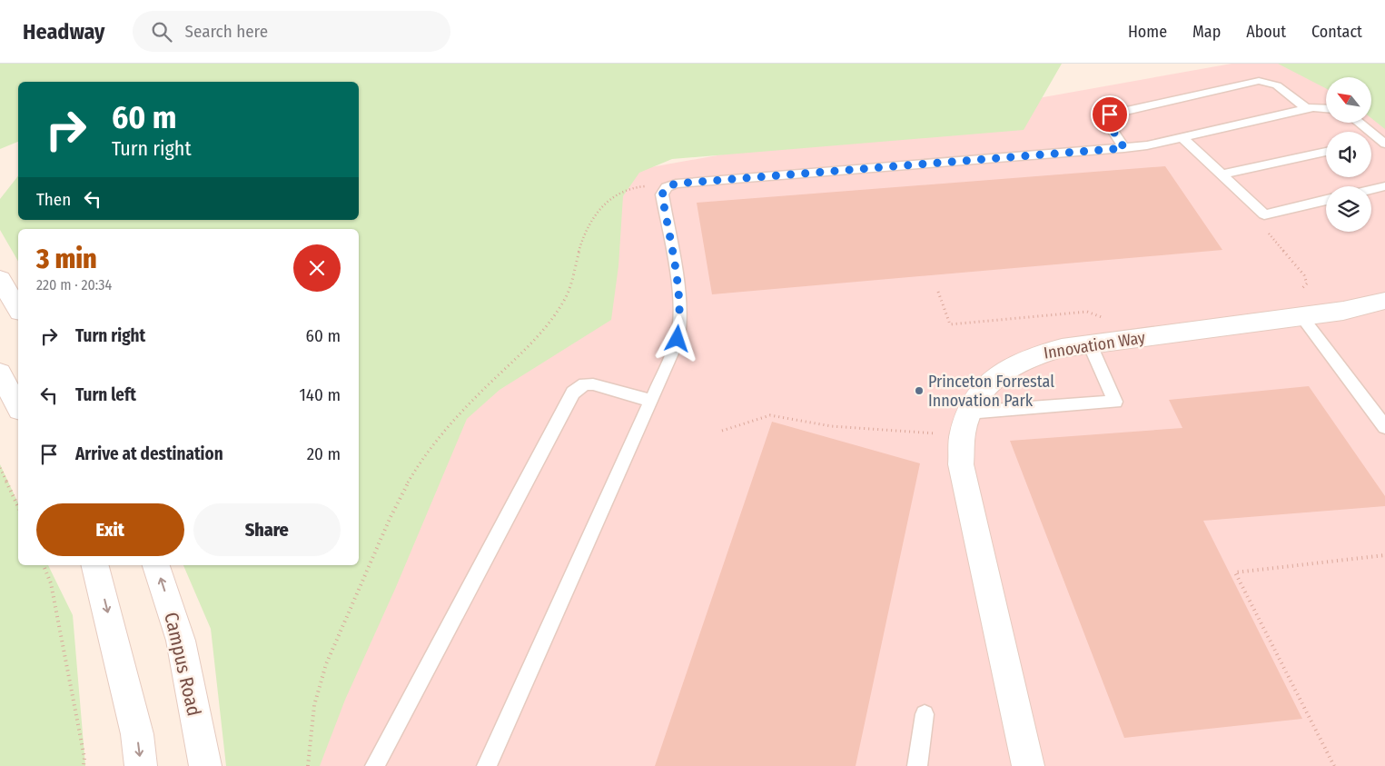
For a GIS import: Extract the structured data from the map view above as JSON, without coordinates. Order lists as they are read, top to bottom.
{
  "streets": {
    "street": ["Innovation Way", "Campus Road"]
  },
  "places": ["Princeton Forrestal Innovation Park"],
  "north": "top left",
  "page": {
    "header": "Headway",
    "search": "Search here",
    "nav": [
      "Home",
      "Map",
      "About",
      "Contact"
    ],
    "turn": ["60 m", "Turn right"],
    "then": "Then",
    "heading": ["3 min", "220 m · 20:34"],
    "list": [
      {
        "name": "Turn right",
        "value": "60 m"
      },
      {
        "name": "Turn left",
        "value": "140 m"
      },
      {
        "name": "Arrive at destination",
        "value": "20 m"
      }
    ],
    "buttons": ["Exit", "Share"]
  }
}
